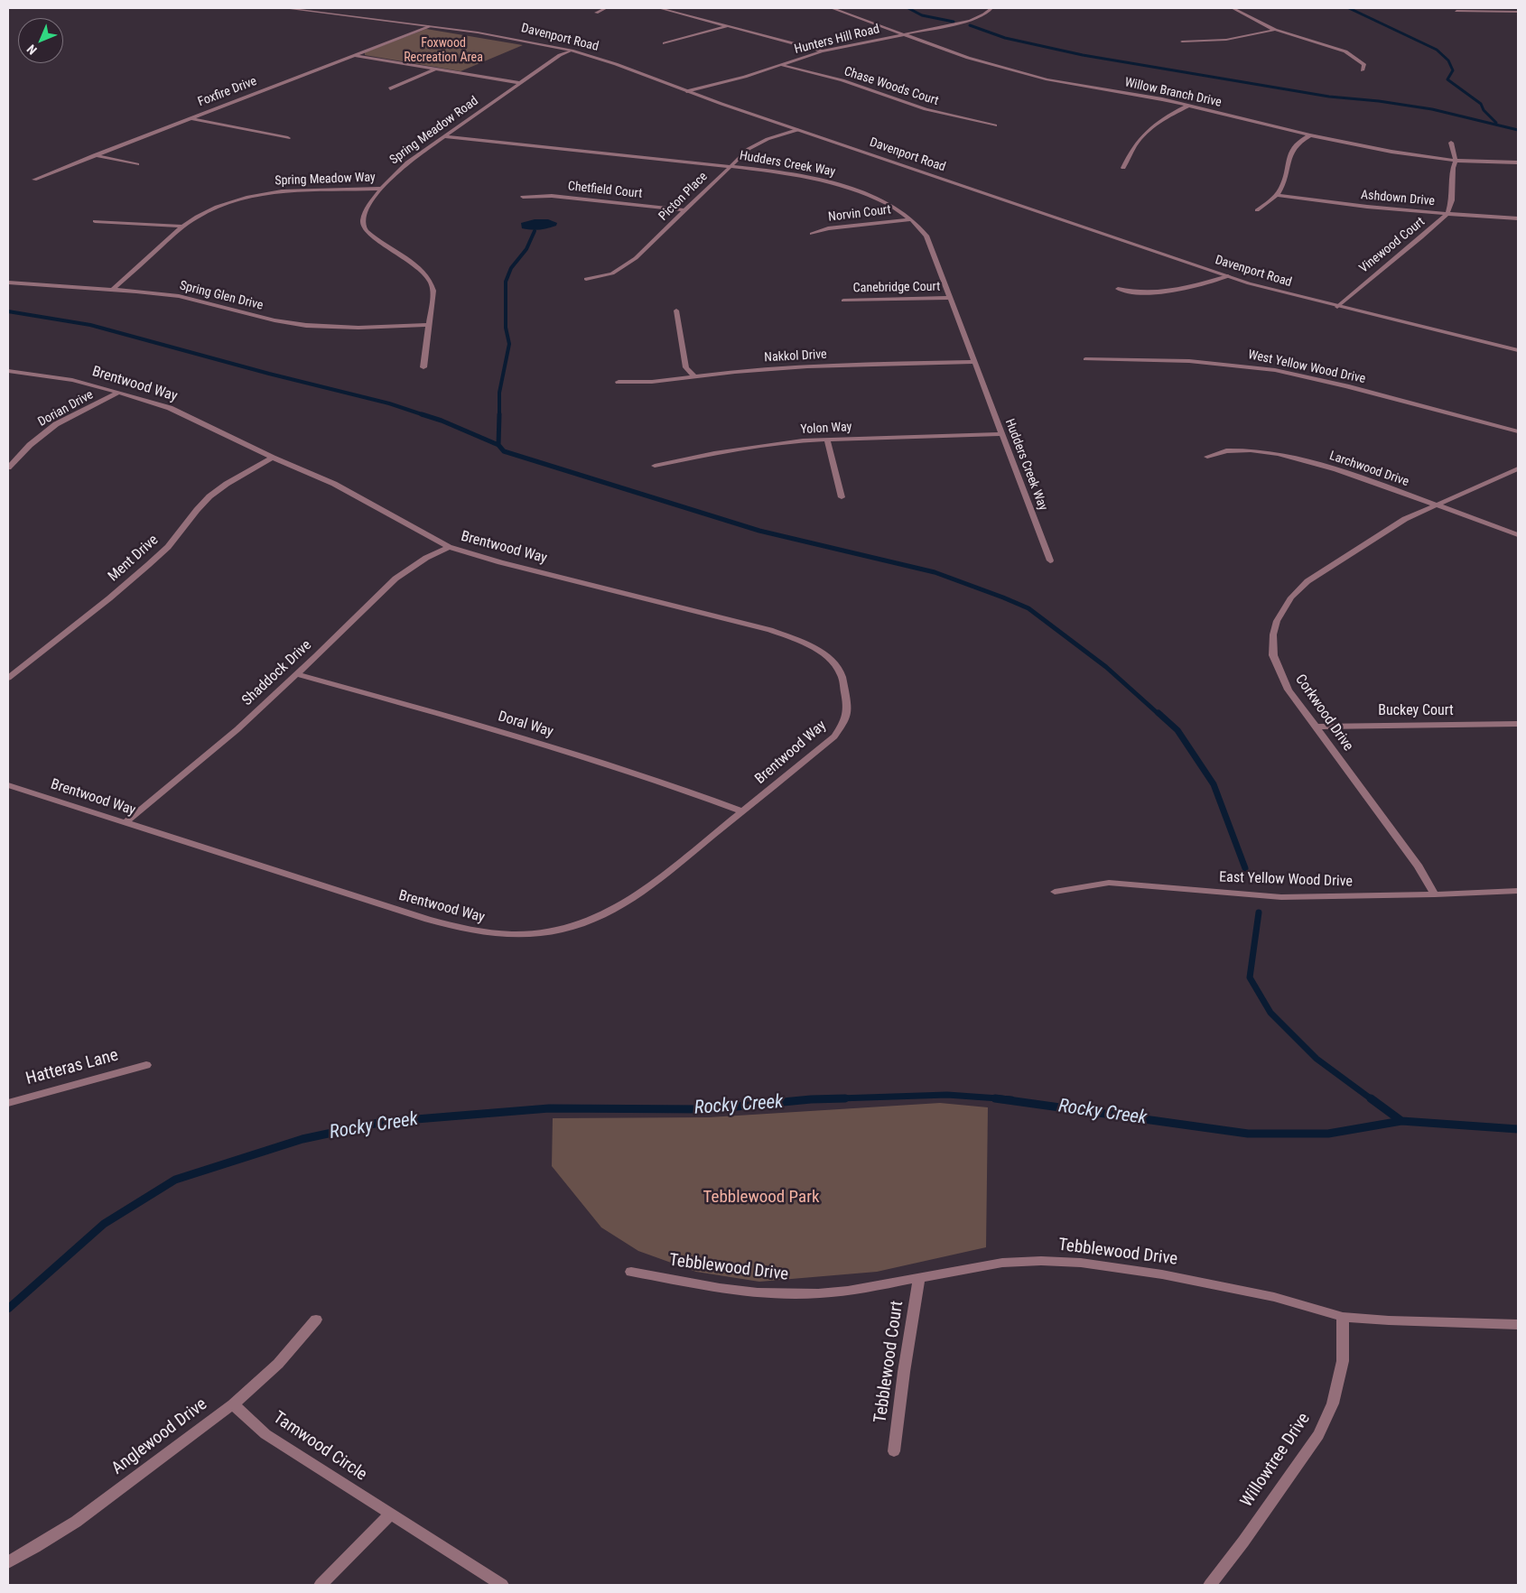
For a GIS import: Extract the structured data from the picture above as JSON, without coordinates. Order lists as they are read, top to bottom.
{
  "streets": {
    "street": [
      "Davenport Road",
      "Hunters Hill Road",
      "Chase Woods Court",
      "Foxfire Drive",
      "Willow Branch Drive",
      "Spring Meadow Road",
      "Hudders Creek Way",
      "Spring Meadow Way",
      "Chetfield Court",
      "Picton Place",
      "Ashdown Drive",
      "Norvin Court",
      "Vinewood Court",
      "Canebridge Court",
      "Spring Glen Drive",
      "Nakkol Drive",
      "West Yellow Wood Drive",
      "Brentwood Way",
      "Dorian Drive",
      "Yolon Way",
      "Larchwood Drive",
      "Ment Drive",
      "Shaddock Drive",
      "Buckey Court",
      "Corkwood Drive",
      "Doral Way",
      "East Yellow Wood Drive",
      "Hatteras Lane",
      "Tebblewood Drive",
      "Tebblewood Court",
      "Anglewood Drive",
      "Tamwood Circle",
      "Willowtree Drive"
    ]
  },
  "crossings": [
    ["Davenport Road", "Hunters Hill Road"],
    ["Davenport Road", "Foxfire Drive"],
    ["Davenport Road", "Spring Meadow Road"],
    ["Davenport Road", "Picton Place"],
    ["Davenport Road", "Vinewood Court"],
    ["Hunters Hill Road", "Chase Woods Court"],
    ["Hunters Hill Road", "Willow Branch Drive"],
    ["Spring Meadow Road", "Hudders Creek Way"],
    ["Spring Meadow Road", "Spring Meadow Way"],
    ["Spring Meadow Road", "Spring Glen Drive"],
    ["Hudders Creek Way", "Picton Place"],
    ["Hudders Creek Way", "Norvin Court"],
    ["Hudders Creek Way", "Canebridge Court"],
    ["Hudders Creek Way", "Nakkol Drive"],
    ["Hudders Creek Way", "Yolon Way"],
    ["Spring Meadow Way", "Spring Glen Drive"],
    ["Chetfield Court", "Picton Place"],
    ["Ashdown Drive", "Vinewood Court"],
    ["Brentwood Way", "Dorian Drive"],
    ["Brentwood Way", "Ment Drive"],
    ["Brentwood Way", "Shaddock Drive"],
    ["Brentwood Way", "Doral Way"],
    ["Larchwood Drive", "Corkwood Drive"],
    ["Shaddock Drive", "Doral Way"],
    ["Buckey Court", "Corkwood Drive"],
    ["Corkwood Drive", "East Yellow Wood Drive"],
    ["Tebblewood Drive", "Tebblewood Court"],
    ["Tebblewood Drive", "Willowtree Drive"],
    ["Anglewood Drive", "Tamwood Circle"]
  ],
  "water": ["Rocky Creek"],
  "parks": ["Foxwood Recreation Area", "Tebblewood Park"],
  "north": "bottom left"
}
